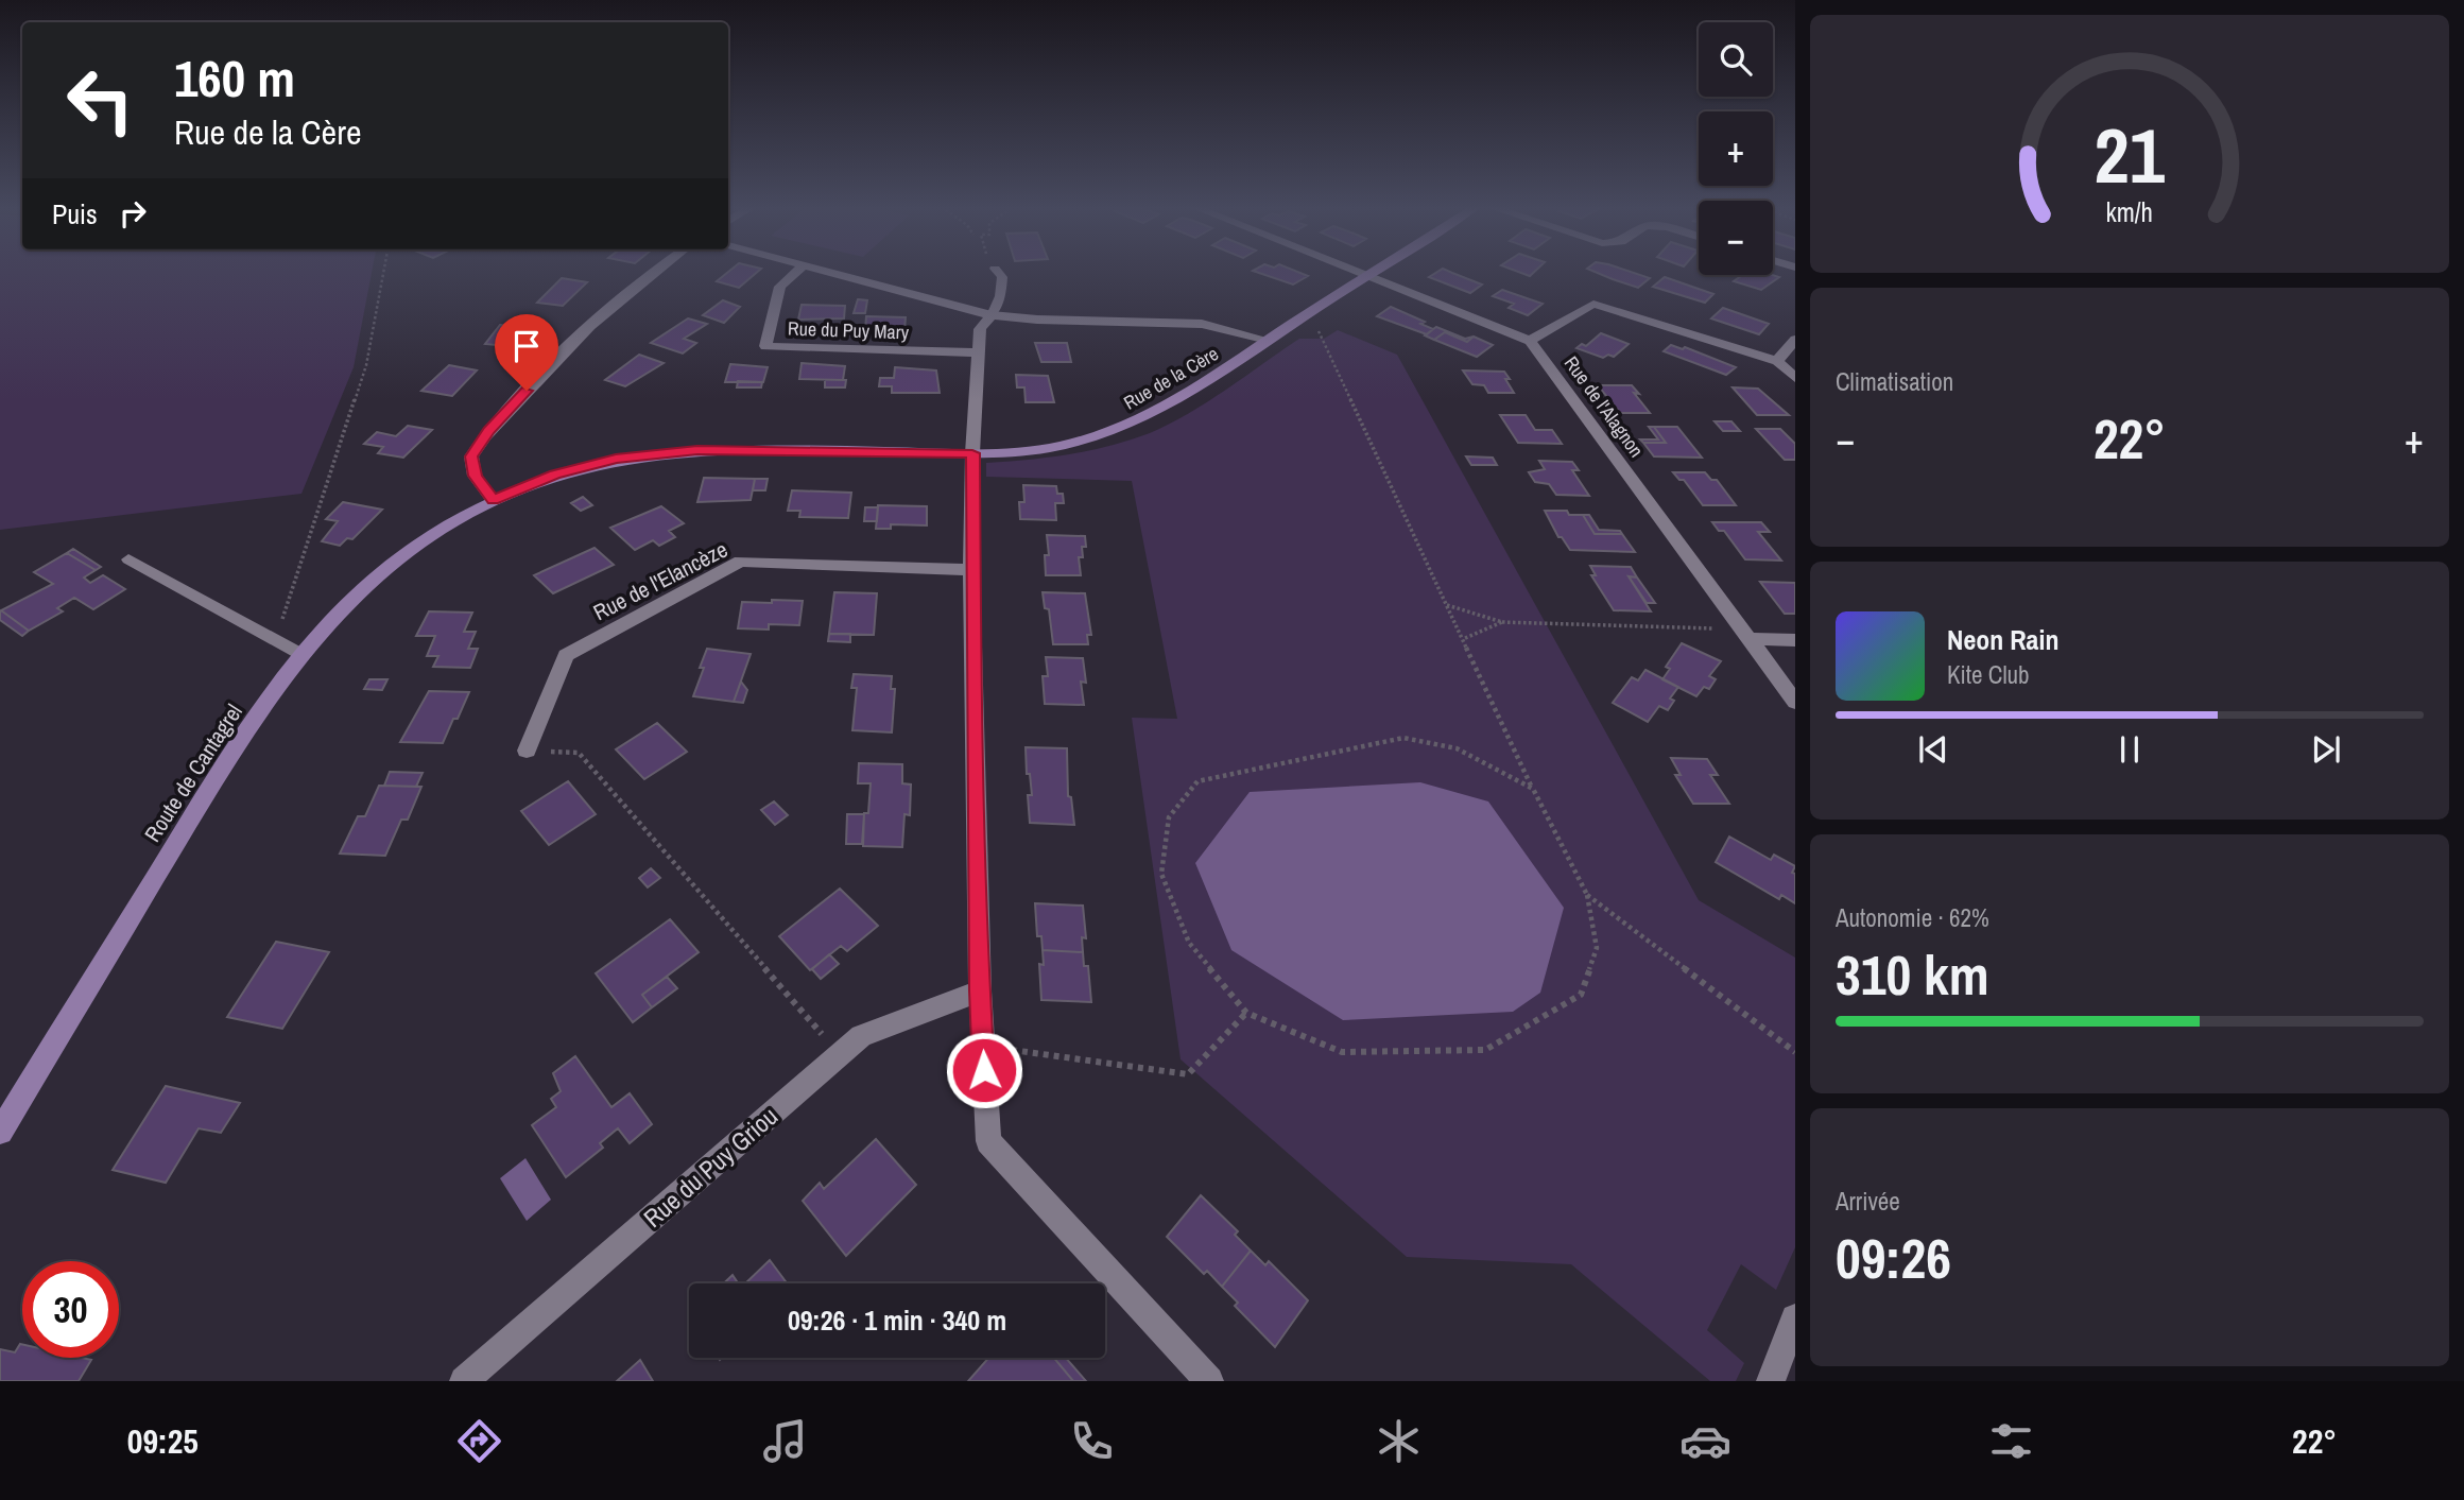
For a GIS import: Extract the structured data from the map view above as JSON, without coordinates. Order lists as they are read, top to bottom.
{
  "streets": {
    "street": [
      "Rue du Puy Mary",
      "Rue de la Cère",
      "Rue de l'Alagnon",
      "Rue de l'Elancèze",
      "Route de Cantagrel",
      "Rue du Puy Griou"
    ]
  },
  "crossings": [
    ["Rue de la Cère", "Route de Cantagrel"]
  ],
  "page": {
    "map_buttons": ["+", "−"],
    "turn": ["160 m", "Rue de la Cère"],
    "then": "Puis",
    "tile": [
      "Climatisation",
      ["Autonomie · 62%", "310 km"],
      ["Arrivée", "09:26"]
    ],
    "heat": ["−", "22°", "+"],
    "song": ["Neon Rain", "Kite Club"],
    "limit": "30",
    "trip": "09:26 · 1 min · 340 m",
    "tabs": ["09:25", "22°"],
    "gauge": ["21", "km/h"]
  }
}
